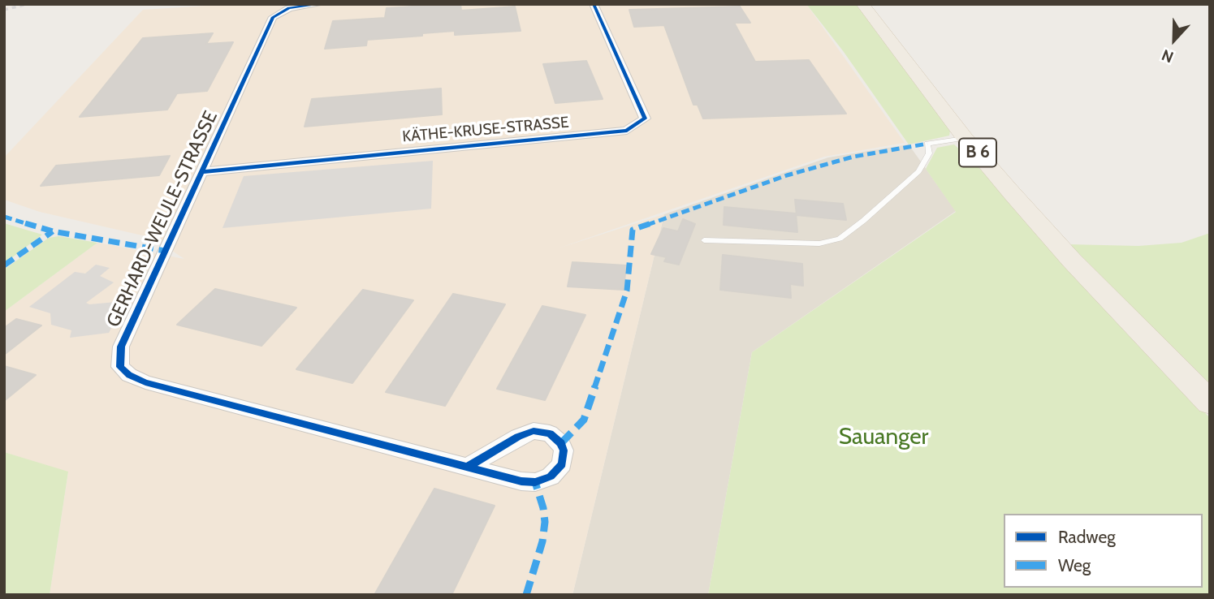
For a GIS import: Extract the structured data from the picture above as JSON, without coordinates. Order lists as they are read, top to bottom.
{
  "streets": {
    "main road": ["B 6"],
    "street": ["KÄTHE-KRUSE-STRASSE", "GERHARD-WEULE-STRASSE"]
  },
  "crossings": [
    ["KÄTHE-KRUSE-STRASSE", "GERHARD-WEULE-STRASSE"]
  ],
  "parks": ["Sauanger"],
  "legend": ["Radweg", "Weg"],
  "north": "bottom"
}
